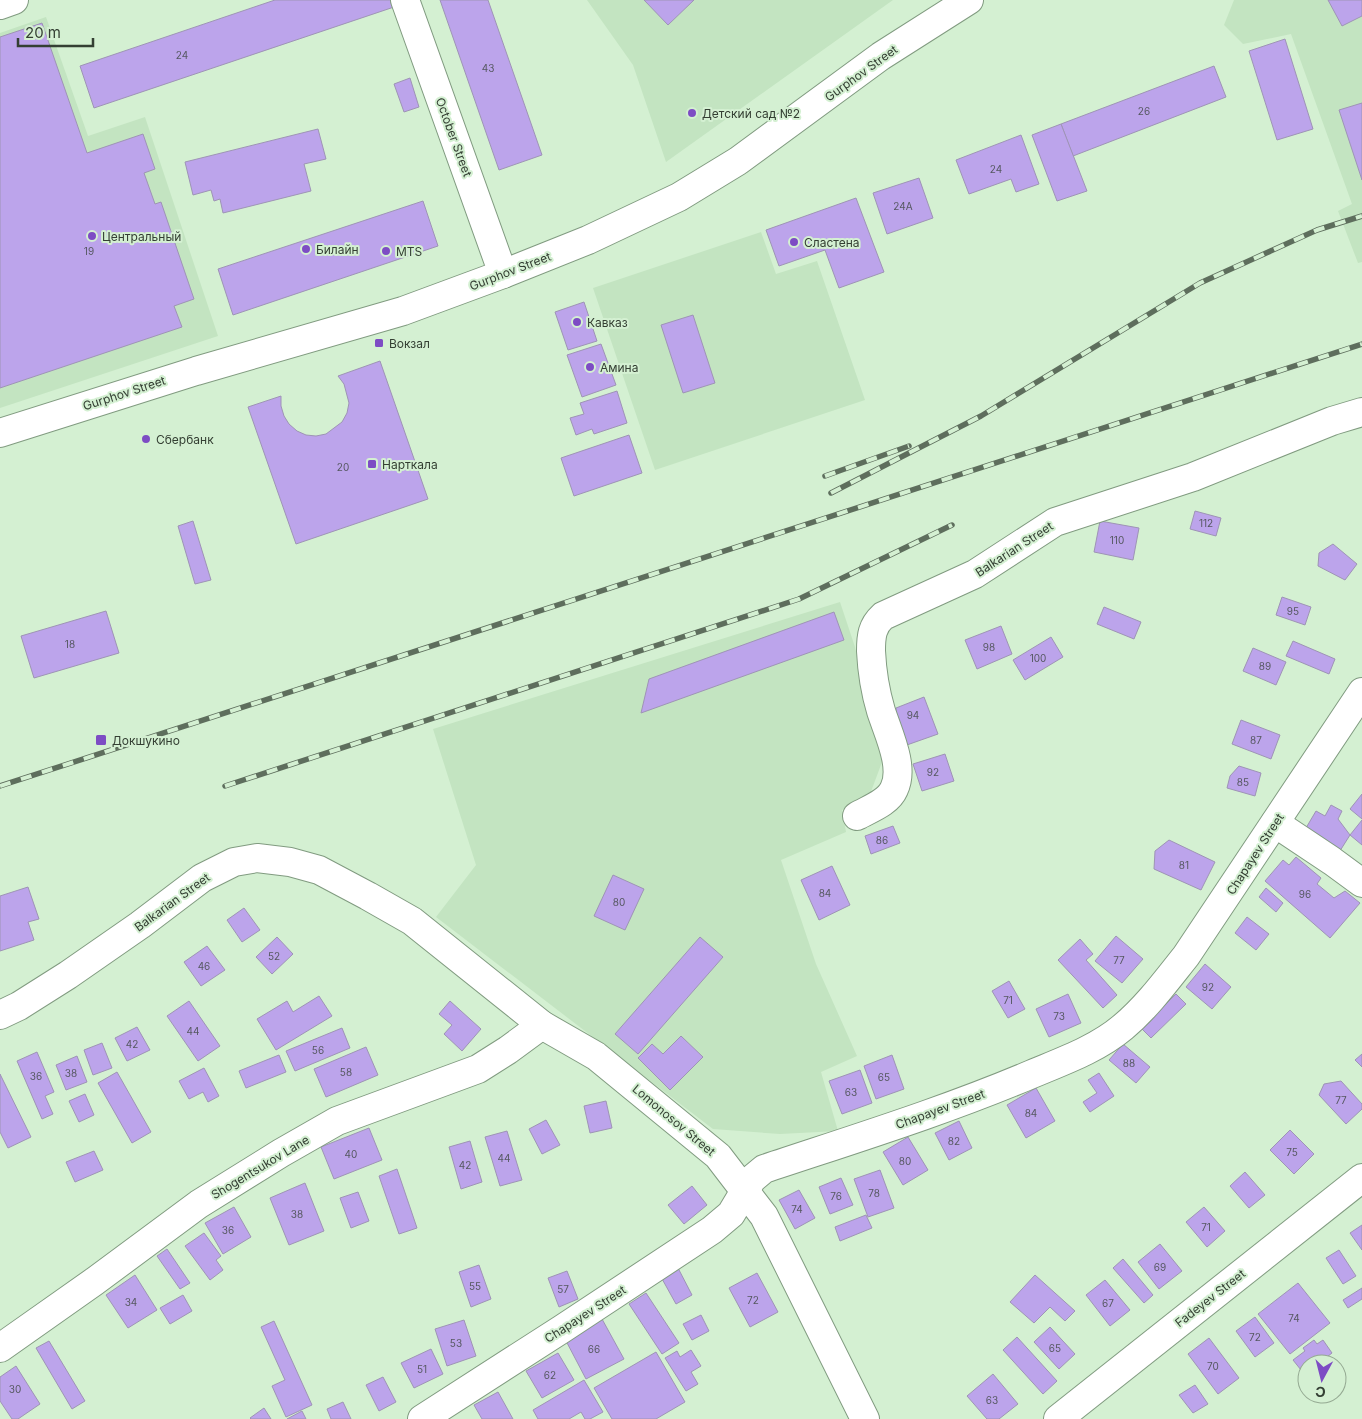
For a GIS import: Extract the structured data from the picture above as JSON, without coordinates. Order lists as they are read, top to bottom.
{
  "streets": {
    "street": [
      "Gurphov Street",
      "October Street",
      "Balkarian Street",
      "Chapayev Street",
      "Lomonosov Street",
      "Shogentsukov Lane",
      "Fadeyev Street"
    ]
  },
  "crossings": [
    ["Gurphov Street", "October Street"],
    ["Balkarian Street", "Lomonosov Street"],
    ["Chapayev Street", "Lomonosov Street"],
    ["Lomonosov Street", "Shogentsukov Lane"]
  ],
  "places": {
    "other": [
      "Детский сад №2",
      "Центральный",
      "Сластена",
      "Билайн",
      "MTS",
      "Кавказ",
      "Амина",
      "Сбербанк"
    ],
    "transit": ["Вокзал", "Нарткала", "Докшукино"]
  },
  "house_numbers": [
    "24",
    "43",
    "26",
    "24",
    "24А",
    "19",
    "20",
    "112",
    "110",
    "95",
    "18",
    "98",
    "100",
    "89",
    "94",
    "87",
    "92",
    "85",
    "86",
    "81",
    "84",
    "96",
    "80",
    "52",
    "77",
    "46",
    "92",
    "71",
    "73",
    "44",
    "42",
    "56",
    "88",
    "58",
    "38",
    "36",
    "65",
    "63",
    "77",
    "84",
    "82",
    "75",
    "40",
    "44",
    "80",
    "42",
    "78",
    "76",
    "74",
    "38",
    "71",
    "36",
    "69",
    "55",
    "57",
    "72",
    "34",
    "67",
    "74",
    "72",
    "53",
    "65",
    "66",
    "70",
    "51",
    "62",
    "30",
    "63"
  ],
  "scale_bar": "20 m",
  "north": "bottom"
}
